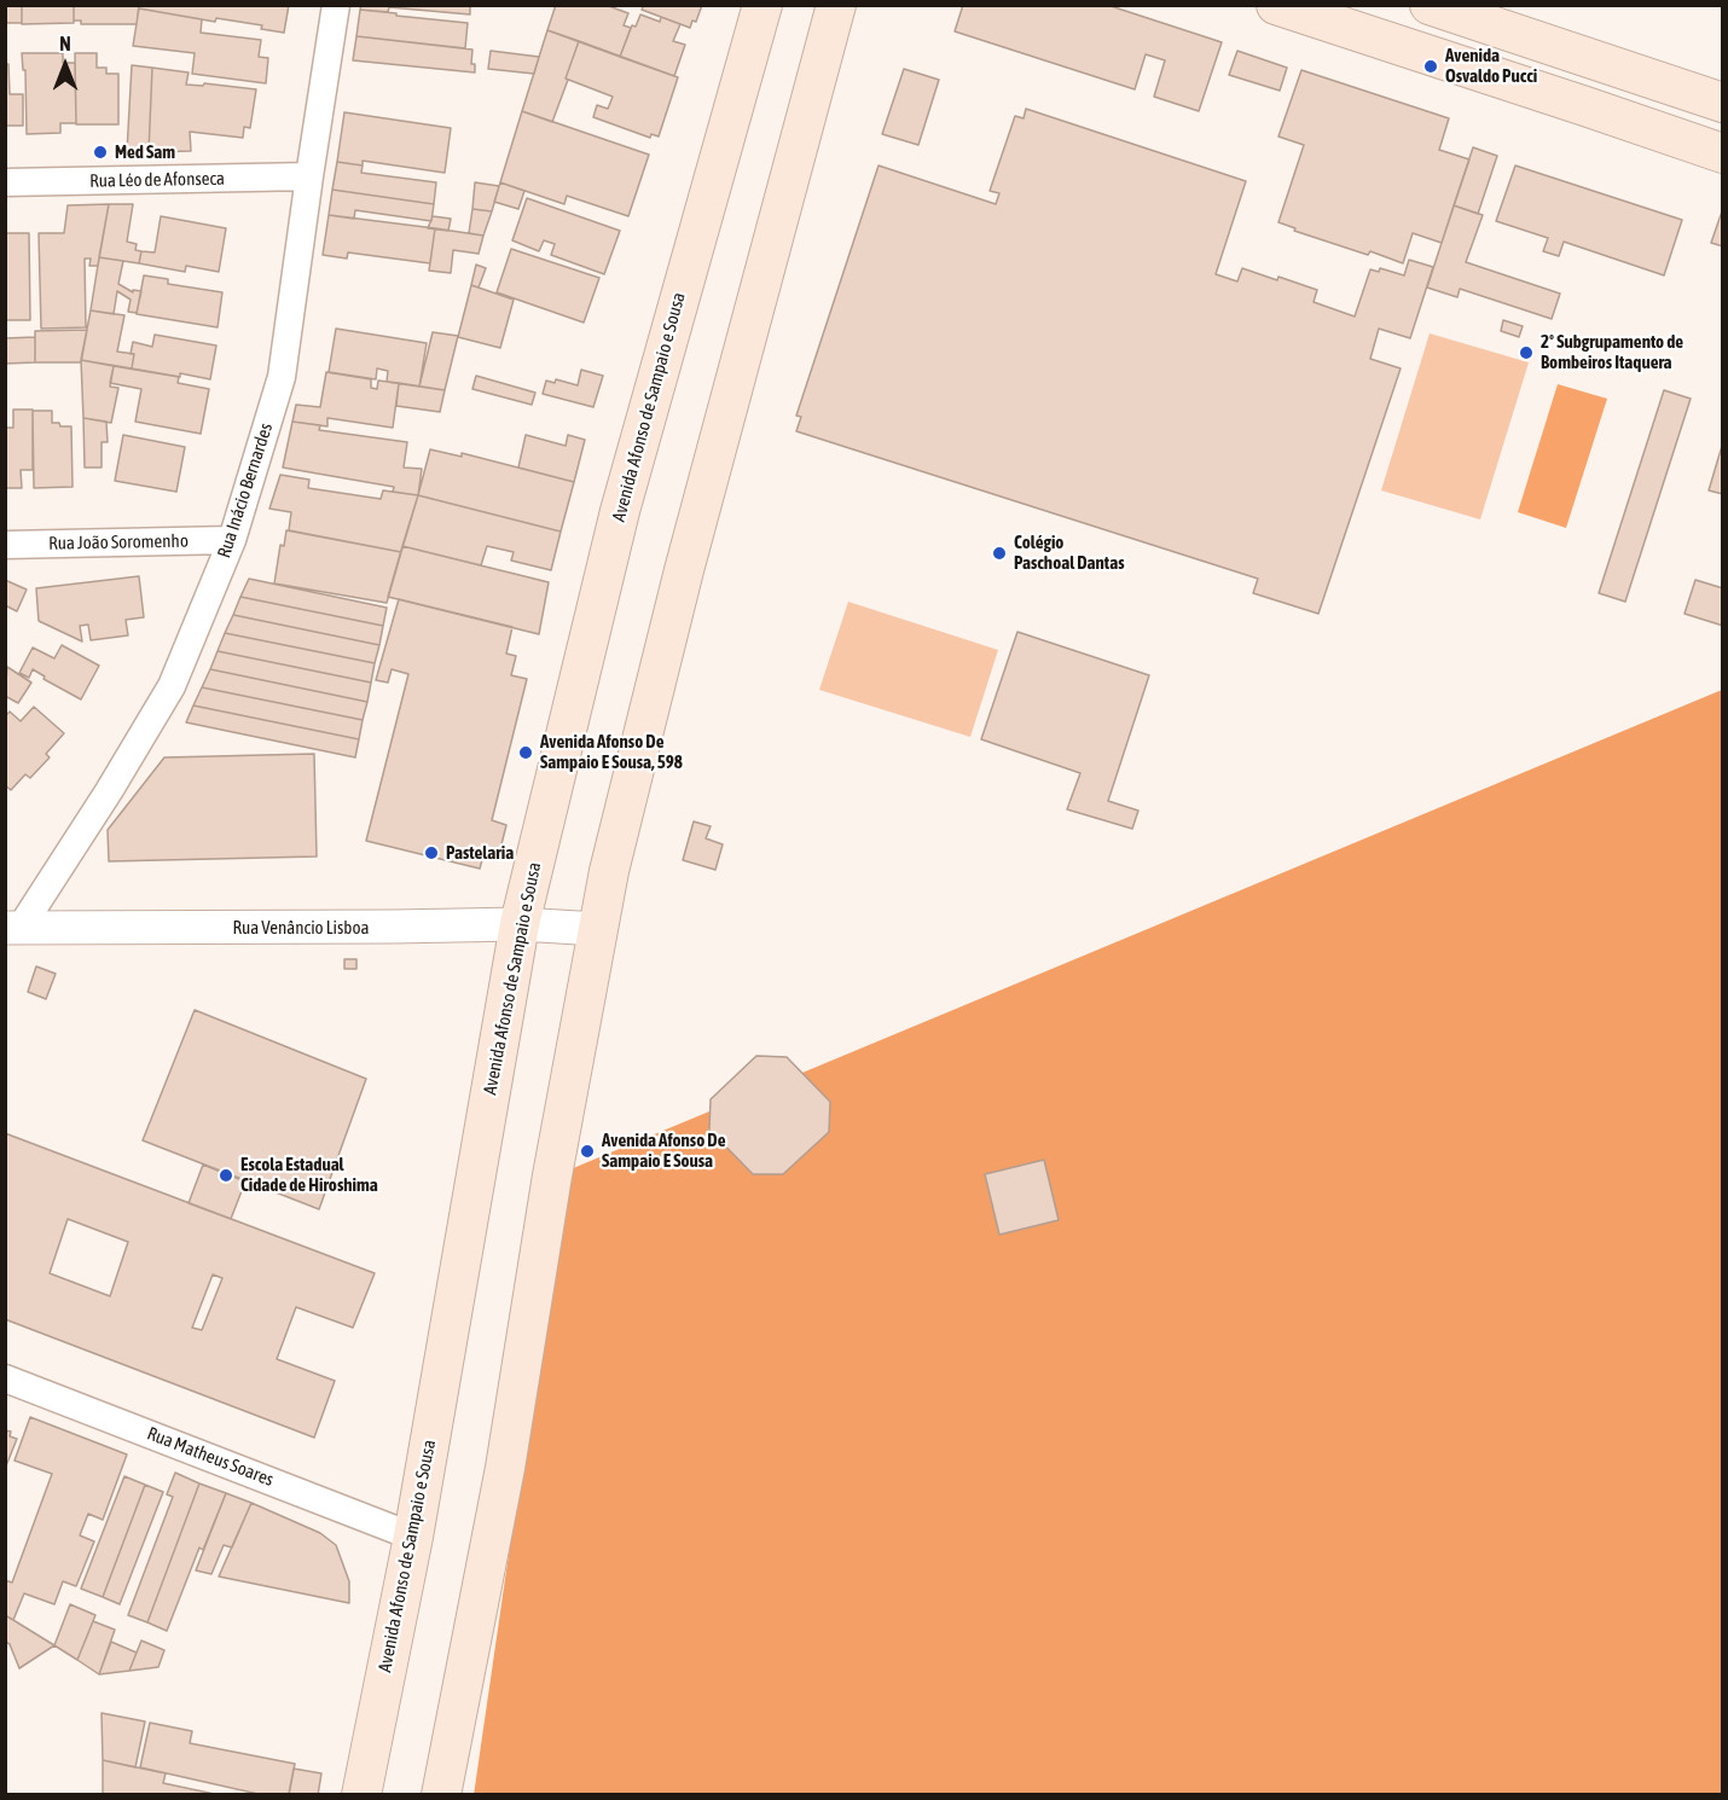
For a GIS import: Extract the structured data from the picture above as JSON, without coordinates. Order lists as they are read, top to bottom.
{
  "streets": {
    "main road": ["Avenida Afonso de Sampaio e Sousa"],
    "street": [
      "Rua Léo de Afonseca",
      "Rua Inácio Bernardes",
      "Rua João Soromenho",
      "Rua Venâncio Lisboa",
      "Rua Matheus Soares"
    ]
  },
  "crossings": [
    ["Rua Léo de Afonseca", "Rua Inácio Bernardes"],
    ["Avenida Afonso de Sampaio e Sousa", "Rua Venâncio Lisboa"],
    ["Avenida Afonso de Sampaio e Sousa", "Rua Matheus Soares"],
    ["Rua Inácio Bernardes", "Rua João Soromenho"],
    ["Rua Inácio Bernardes", "Rua Venâncio Lisboa"]
  ],
  "places": [
    "Avenida Osvaldo Pucci",
    "Med Sam",
    "2º Subgrupamento de Bombeiros Itaquera",
    "Colégio Paschoal Dantas",
    "Avenida Afonso De Sampaio E Sousa, 598",
    "Pastelaria",
    "Avenida Afonso De Sampaio E Sousa",
    "Escola Estadual Cidade de Hiroshima"
  ],
  "north": "top"
}
